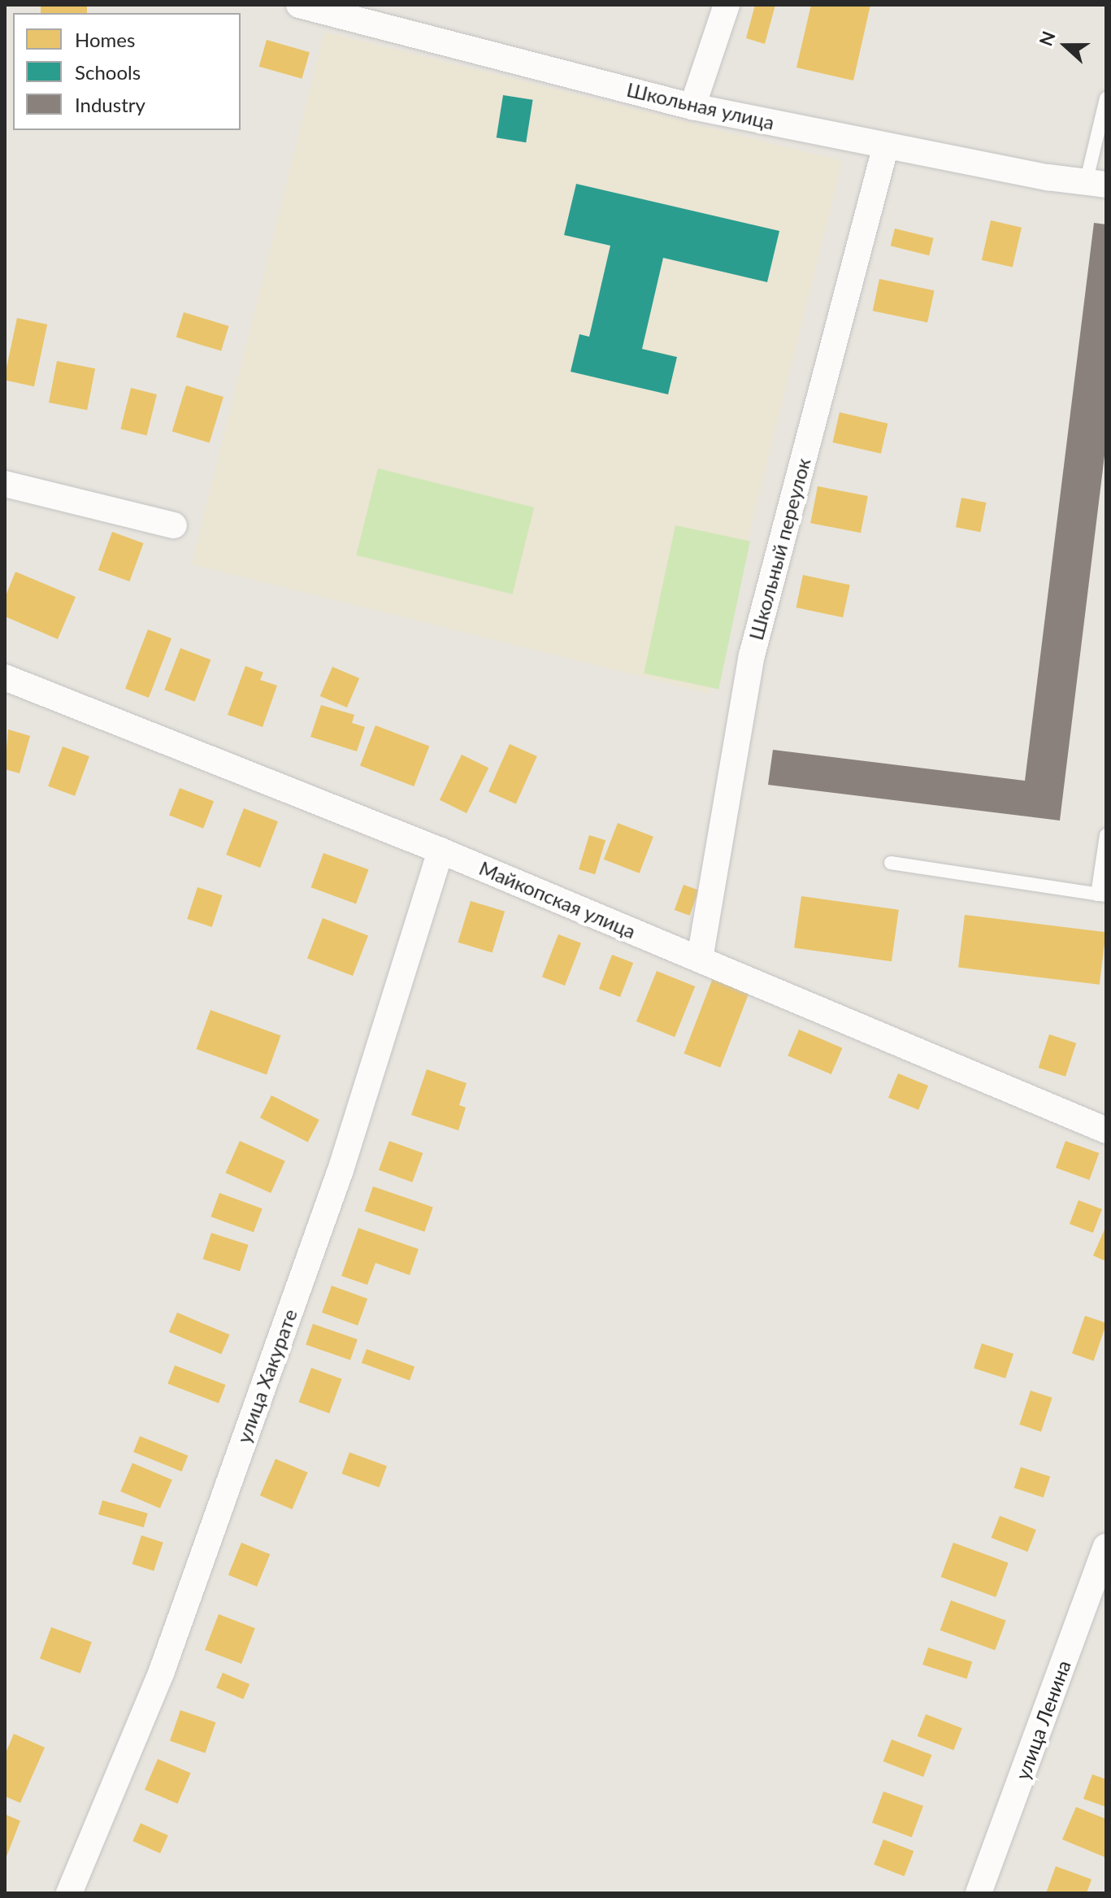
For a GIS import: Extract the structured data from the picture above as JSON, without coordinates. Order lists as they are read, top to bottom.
{
  "streets": {
    "street": [
      "Школьная улица",
      "Школьный переулок",
      "Майкопская улица",
      "улица Хакурате",
      "улица Ленина"
    ]
  },
  "crossings": [
    ["Школьная улица", "Школьный переулок"],
    ["Школьный переулок", "Майкопская улица"],
    ["Майкопская улица", "улица Хакурате"]
  ],
  "legend": ["Homes", "Schools", "Industry"],
  "north": "left"
}
